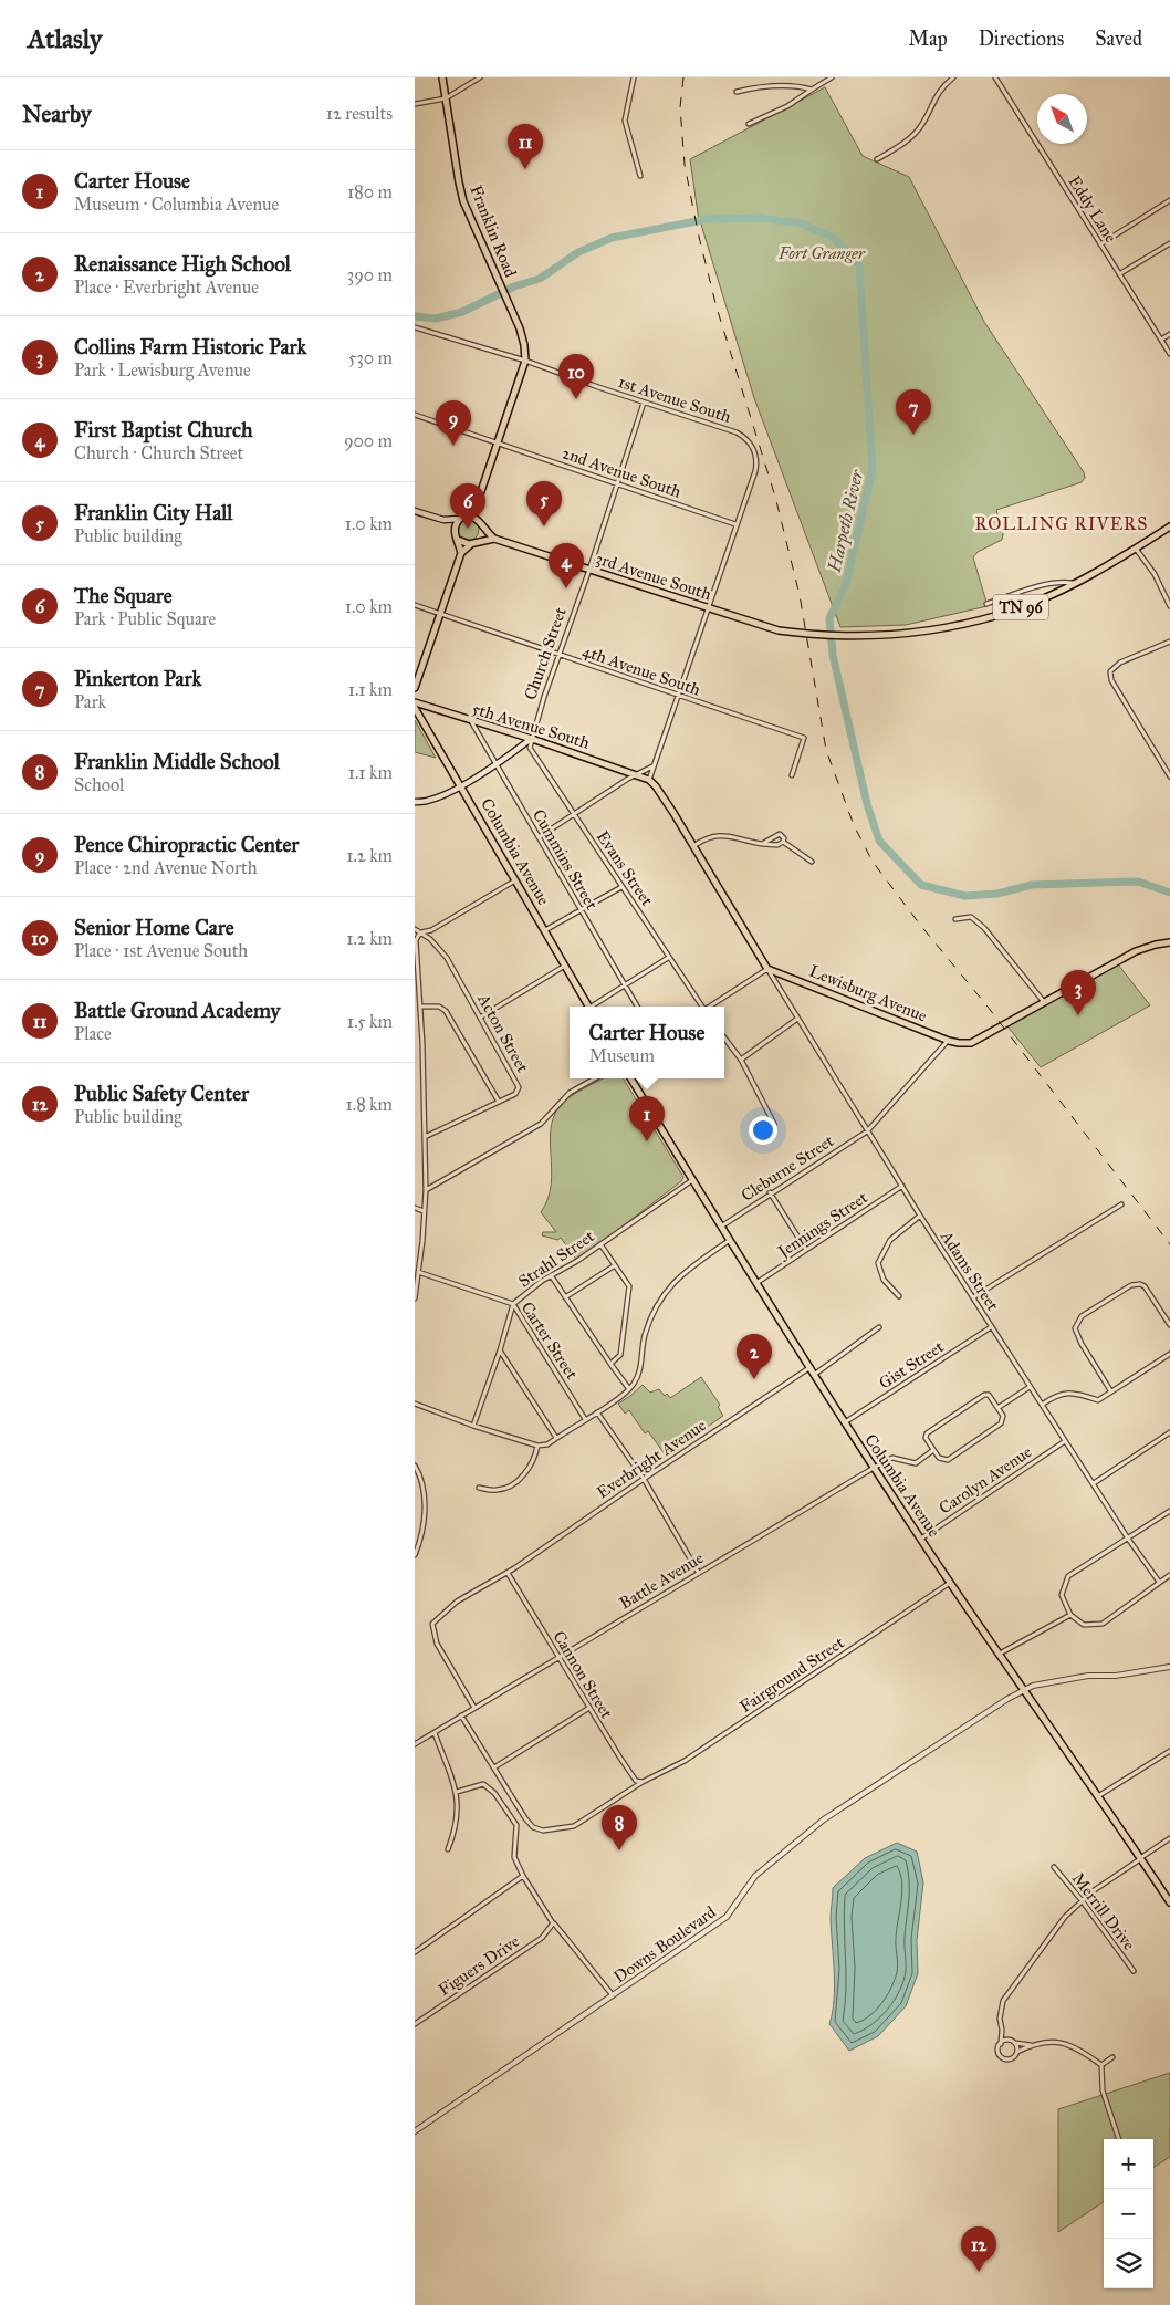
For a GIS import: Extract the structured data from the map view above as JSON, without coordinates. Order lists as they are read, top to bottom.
{
  "streets": {
    "main road": [
      "Franklin Road",
      "3rd Avenue South",
      "TN 96",
      "5th Avenue South",
      "Columbia Avenue",
      "Lewisburg Avenue"
    ],
    "street": [
      "Eddy Lane",
      "1st Avenue South",
      "2nd Avenue South",
      "Church Street",
      "4th Avenue South",
      "Cummins Street",
      "Evans Street",
      "Acton Street",
      "Cleburne Street",
      "Jennings Street",
      "Strahl Street",
      "Adams Street",
      "Carter Street",
      "Gist Street",
      "Everbright Avenue",
      "Carolyn Avenue",
      "Battle Avenue",
      "Cannon Street",
      "Fairground Street",
      "Merrill Drive",
      "Downs Boulevard",
      "Figuers Drive"
    ]
  },
  "crossings": [
    ["Franklin Road", "1st Avenue South"],
    ["1st Avenue South", "2nd Avenue South"],
    ["1st Avenue South", "Church Street"],
    ["2nd Avenue South", "Church Street"],
    ["3rd Avenue South", "TN 96"],
    ["3rd Avenue South", "Church Street"],
    ["Church Street", "4th Avenue South"],
    ["Church Street", "5th Avenue South"],
    ["Church Street", "Evans Street"],
    ["5th Avenue South", "Cummins Street"],
    ["5th Avenue South", "Evans Street"],
    ["Columbia Avenue", "Cleburne Street"],
    ["Columbia Avenue", "Jennings Street"],
    ["Columbia Avenue", "Strahl Street"],
    ["Columbia Avenue", "Gist Street"],
    ["Columbia Avenue", "Everbright Avenue"],
    ["Columbia Avenue", "Carolyn Avenue"],
    ["Columbia Avenue", "Battle Avenue"],
    ["Columbia Avenue", "Fairground Street"],
    ["Columbia Avenue", "Downs Boulevard"],
    ["Lewisburg Avenue", "Cleburne Street"],
    ["Lewisburg Avenue", "Adams Street"],
    ["Cleburne Street", "Adams Street"],
    ["Jennings Street", "Adams Street"],
    ["Strahl Street", "Carter Street"],
    ["Adams Street", "Gist Street"],
    ["Adams Street", "Carolyn Avenue"],
    ["Everbright Avenue", "Battle Avenue"],
    ["Everbright Avenue", "Cannon Street"],
    ["Battle Avenue", "Cannon Street"],
    ["Cannon Street", "Fairground Street"]
  ],
  "districts": ["ROLLING RIVERS"],
  "water": ["Harpeth River"],
  "parks": ["Fort Granger"],
  "north": "top left",
  "page": {
    "header": "Atlasly",
    "nav": ["Map", "Directions", "Saved"],
    "heading": ["Nearby", "12 results"],
    "pins": [
      "11",
      "10",
      "7",
      "9",
      "5",
      "6",
      "4",
      "3",
      "1",
      "2",
      "8",
      "12"
    ],
    "list": [
      {
        "mark": "1",
        "name": "Carter House",
        "note": "Museum · Columbia Avenue",
        "value": "180 m"
      },
      {
        "mark": "2",
        "name": "Renaissance High School",
        "note": "Place · Everbright Avenue",
        "value": "390 m"
      },
      {
        "mark": "3",
        "name": "Collins Farm Historic Park",
        "note": "Park · Lewisburg Avenue",
        "value": "530 m"
      },
      {
        "mark": "4",
        "name": "First Baptist Church",
        "note": "Church · Church Street",
        "value": "900 m"
      },
      {
        "mark": "5",
        "name": "Franklin City Hall",
        "note": "Public building",
        "value": "1.0 km"
      },
      {
        "mark": "6",
        "name": "The Square",
        "note": "Park · Public Square",
        "value": "1.0 km"
      },
      {
        "mark": "7",
        "name": "Pinkerton Park",
        "note": "Park",
        "value": "1.1 km"
      },
      {
        "mark": "8",
        "name": "Franklin Middle School",
        "note": "School",
        "value": "1.1 km"
      },
      {
        "mark": "9",
        "name": "Pence Chiropractic Center",
        "note": "Place · 2nd Avenue North",
        "value": "1.2 km"
      },
      {
        "mark": "10",
        "name": "Senior Home Care",
        "note": "Place · 1st Avenue South",
        "value": "1.2 km"
      },
      {
        "mark": "11",
        "name": "Battle Ground Academy",
        "note": "Place",
        "value": "1.5 km"
      },
      {
        "mark": "12",
        "name": "Public Safety Center",
        "note": "Public building",
        "value": "1.8 km"
      }
    ],
    "popup": ["Carter House", "Museum"],
    "map_buttons": ["+", "−"]
  }
}
